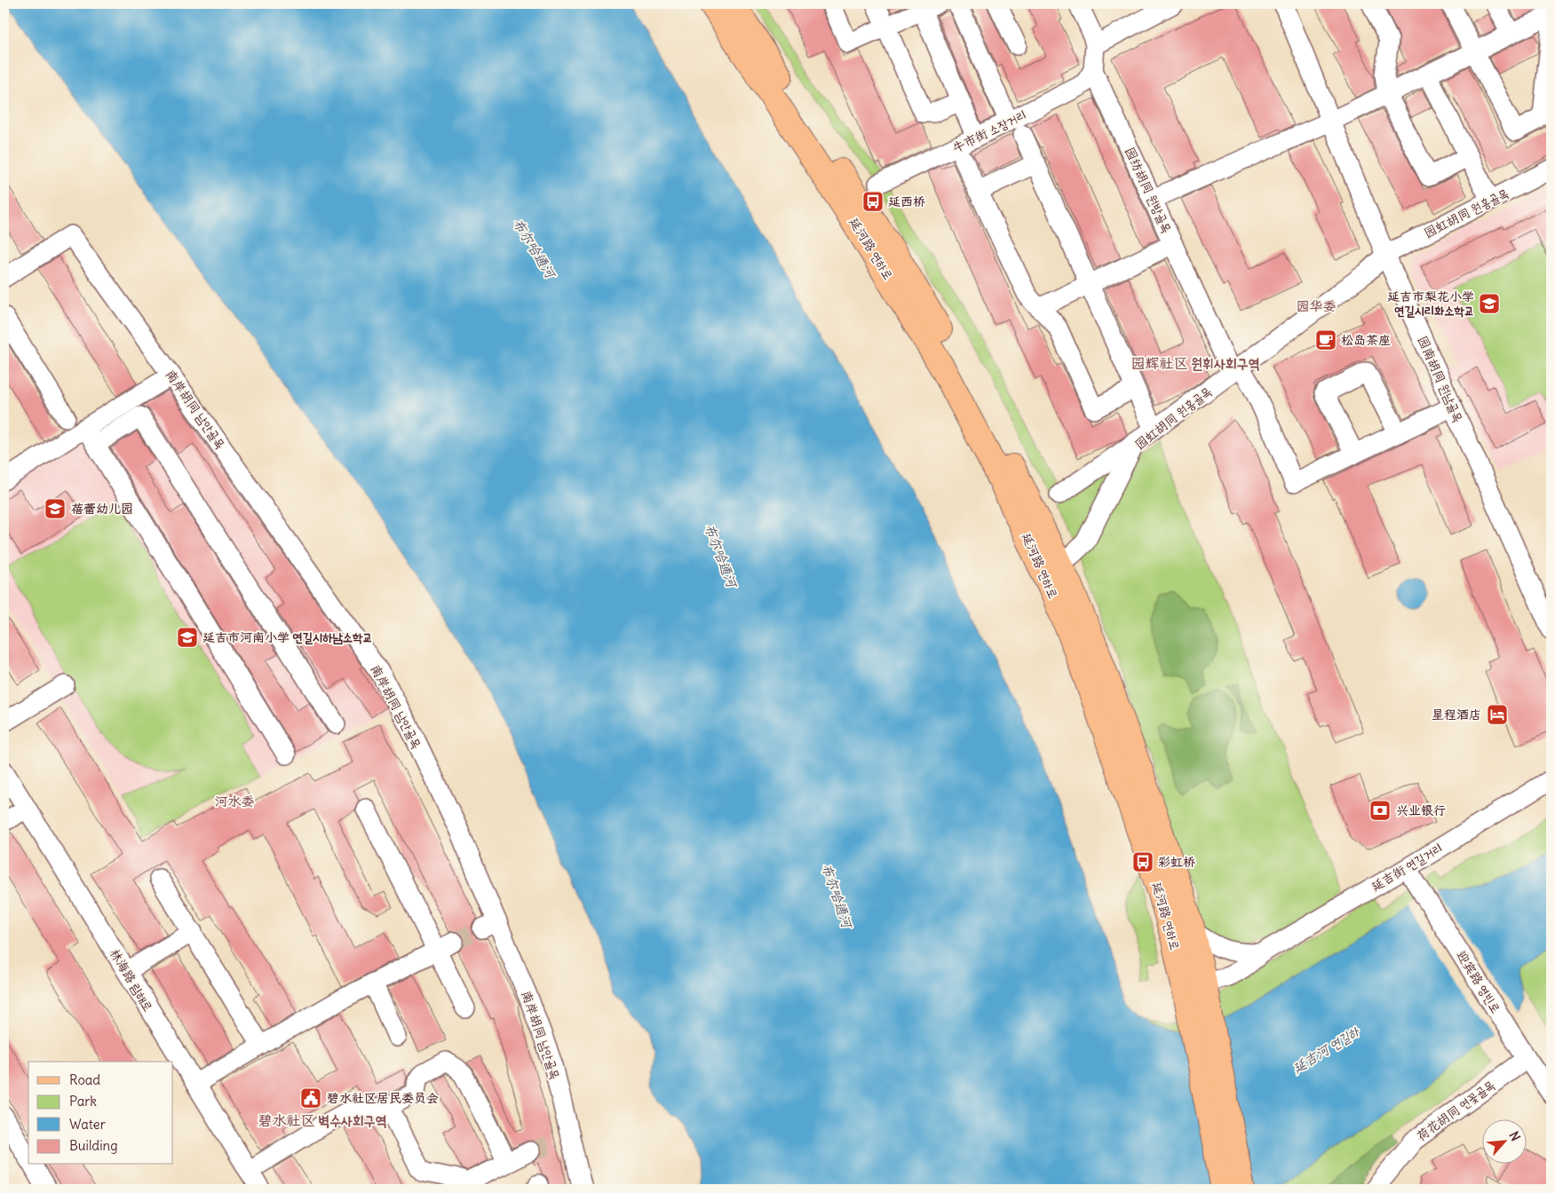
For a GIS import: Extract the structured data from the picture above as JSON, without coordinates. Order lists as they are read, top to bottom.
{
  "streets": {
    "main road": ["延河路 연하로"],
    "street": [
      "牛市街 소장거리",
      "园纺胡同 원방골목",
      "园虹胡同 원홍골목",
      "园南胡同 원남골목",
      "南岸胡同 남안골목",
      "延吉街 연길거리",
      "林海路 림해로",
      "迎宾路 영빈로",
      "荷花胡同 연꽃골목"
    ]
  },
  "crossings": [
    ["牛市街 소장거리", "园纺胡同 원방골목"],
    ["园纺胡同 원방골목", "园虹胡同 원홍골목"],
    ["园虹胡同 원홍골목", "延河路 연하로"],
    ["园虹胡同 원홍골목", "园南胡同 원남골목"],
    ["延河路 연하로", "延吉街 연길거리"],
    ["延吉街 연길거리", "迎宾路 영빈로"],
    ["迎宾路 영빈로", "荷花胡同 연꽃골목"]
  ],
  "districts": [
    "园华委",
    "园辉社区 원휘사회구역",
    "河水委",
    "碧水社区 벽수사회구역"
  ],
  "water": ["布尔哈通河", "延吉河 연길하"],
  "places": {
    "bus stop": ["延西桥", "彩虹桥"],
    "school or university": ["延吉市梨花小学 연길시리화소학교", "蓓蕾幼儿园", "延吉市河南小学 연길시하남소학교"],
    "cafe": ["松岛茶座"],
    "hotel": ["星程酒店"],
    "bank": ["兴业银行"],
    "public building": ["碧水社区居民委员会"]
  },
  "legend": [
    "Road",
    "Park",
    "Water",
    "Building"
  ],
  "north": "top right"
}
